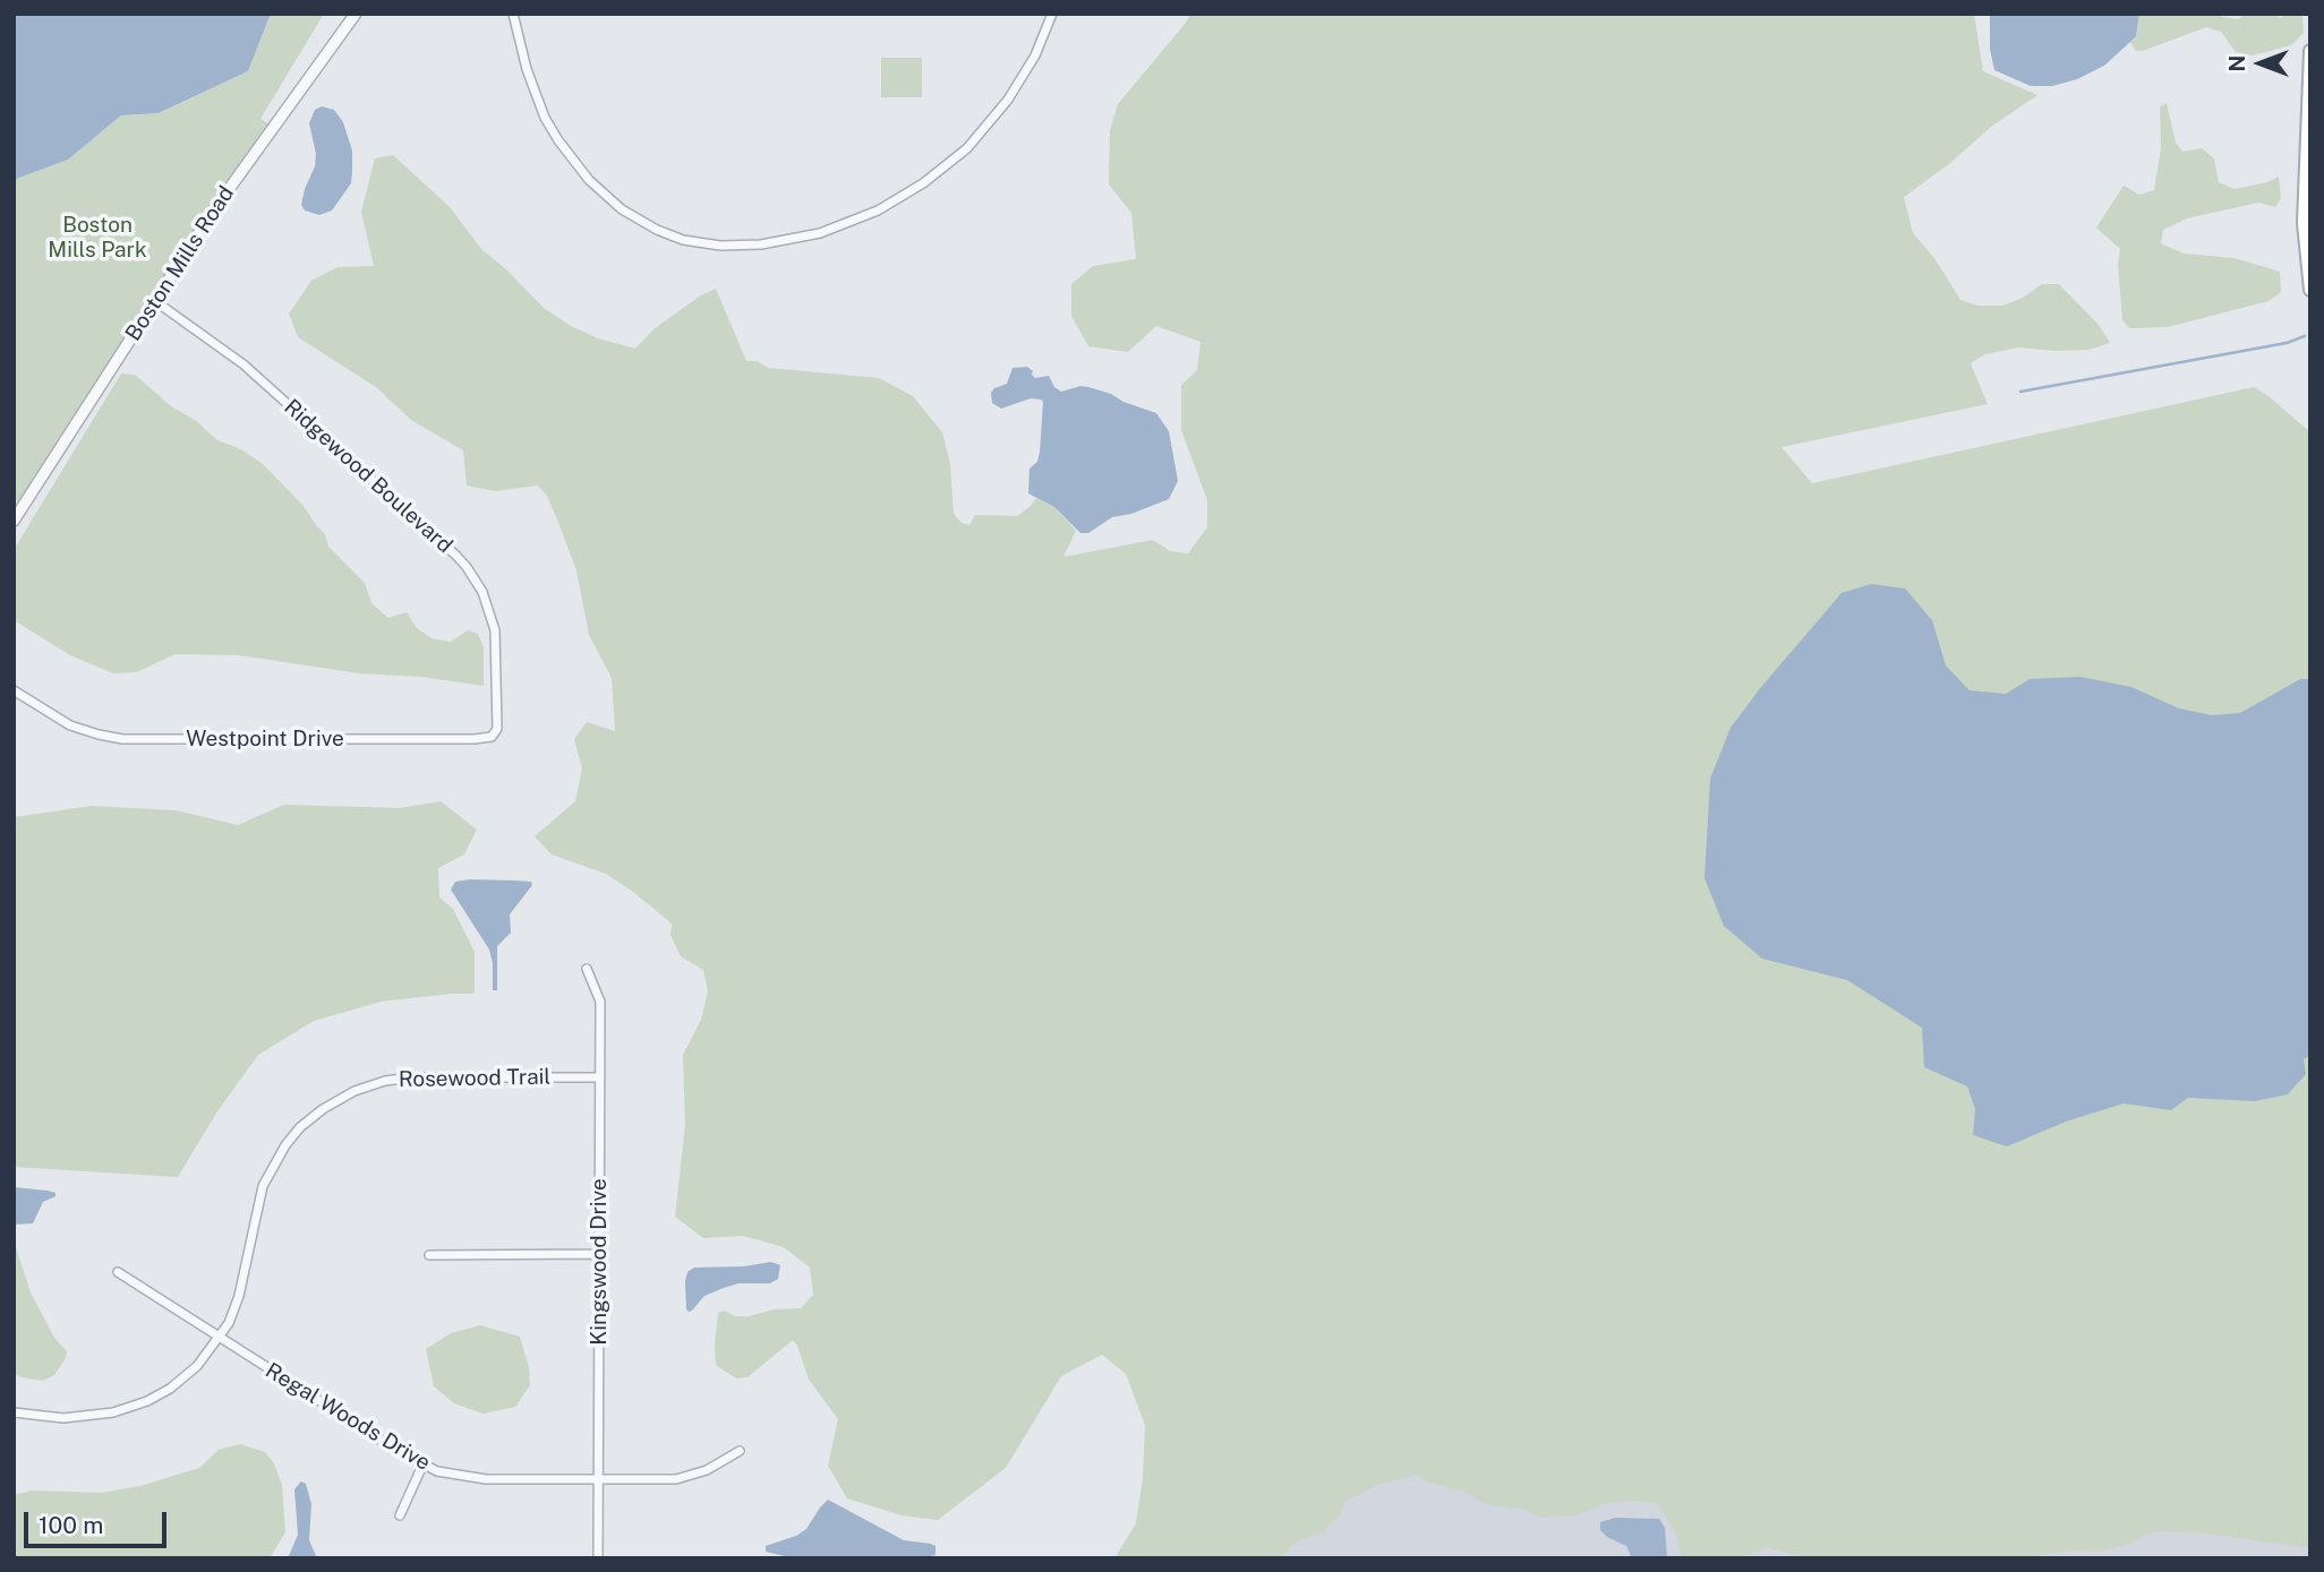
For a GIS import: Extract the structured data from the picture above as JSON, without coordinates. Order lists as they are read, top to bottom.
{
  "streets": {
    "street": [
      "Boston Mills Road",
      "Ridgewood Boulevard",
      "Westpoint Drive",
      "Rosewood Trail",
      "Kingswood Drive",
      "Regal Woods Drive"
    ]
  },
  "crossings": [
    ["Boston Mills Road", "Ridgewood Boulevard"],
    ["Ridgewood Boulevard", "Westpoint Drive"],
    ["Rosewood Trail", "Kingswood Drive"],
    ["Rosewood Trail", "Regal Woods Drive"],
    ["Kingswood Drive", "Regal Woods Drive"]
  ],
  "parks": ["Boston Mills Park"],
  "scale_bar": "100 m",
  "north": "left"
}
